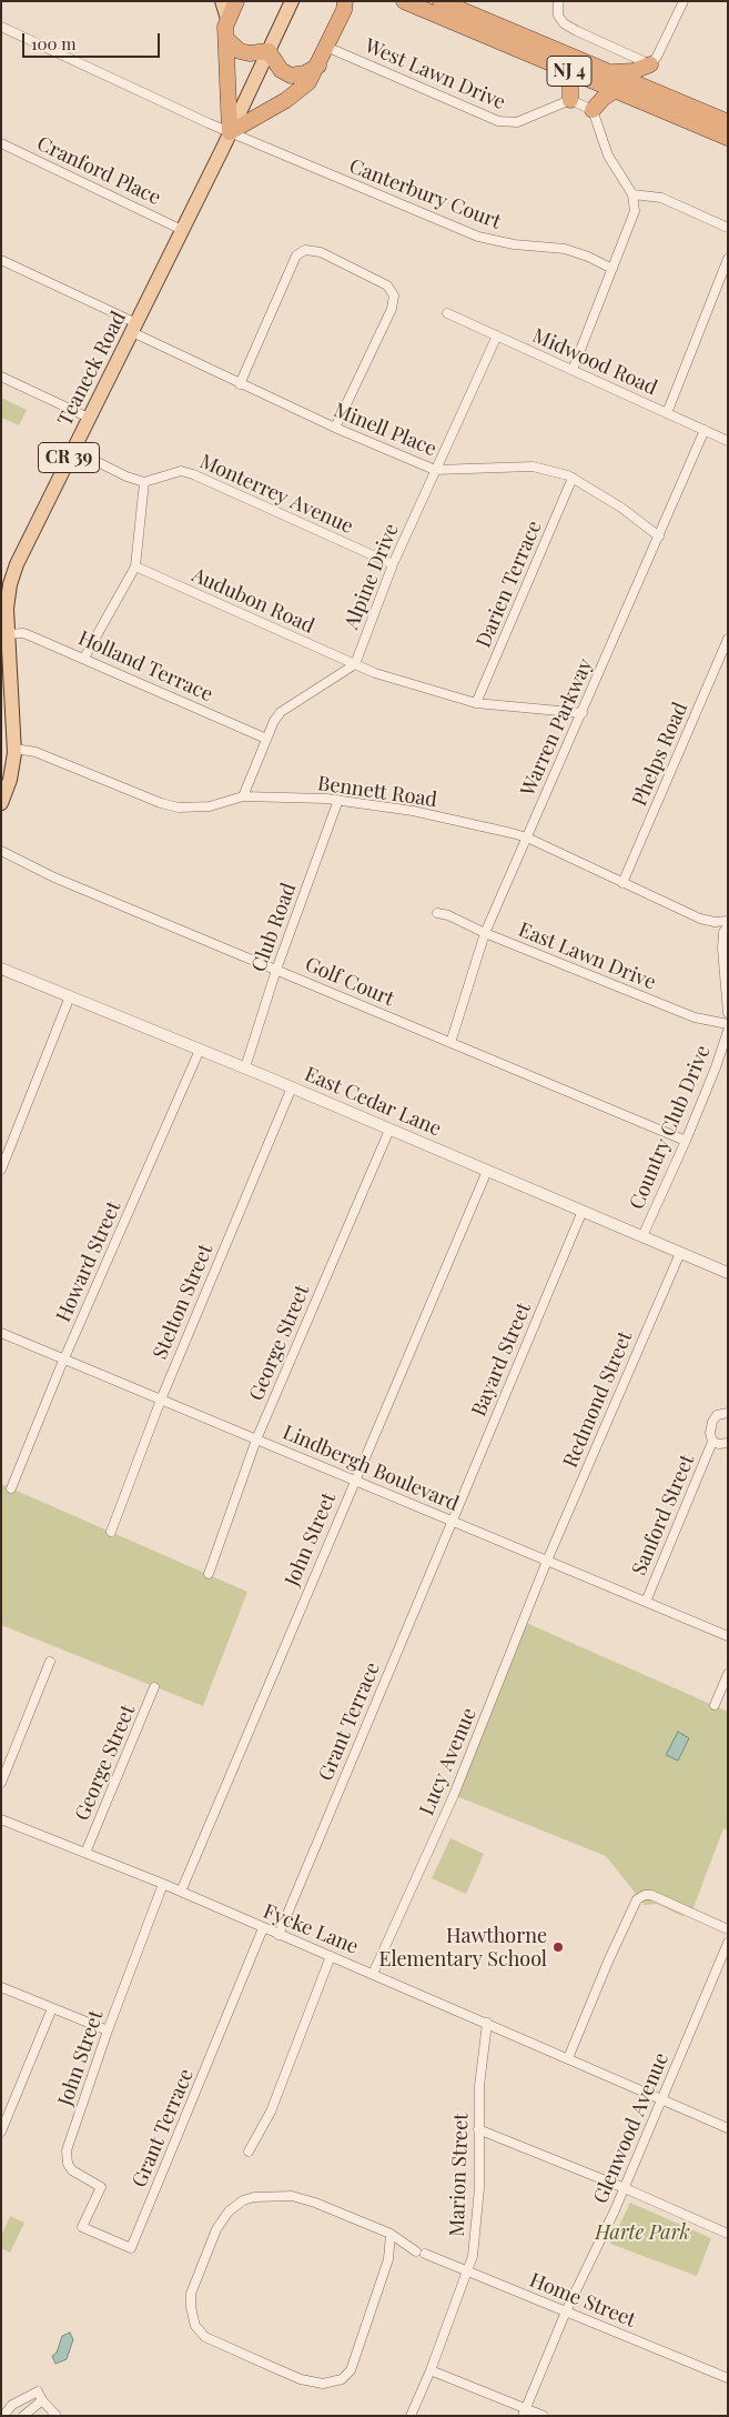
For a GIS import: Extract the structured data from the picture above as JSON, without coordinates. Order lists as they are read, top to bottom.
{
  "streets": {
    "highway": ["NJ 4"],
    "main road": ["Teaneck Road", "CR 39"],
    "street": [
      "West Lawn Drive",
      "Cranford Place",
      "Canterbury Court",
      "Midwood Road",
      "Minell Place",
      "Monterrey Avenue",
      "Alpine Drive",
      "Darien Terrace",
      "Audubon Road",
      "Holland Terrace",
      "Warren Parkway",
      "Phelps Road",
      "Bennett Road",
      "Club Road",
      "East Lawn Drive",
      "Golf Court",
      "East Cedar Lane",
      "Country Club Drive",
      "Howard Street",
      "Stelton Street",
      "George Street",
      "Bayard Street",
      "Redmond Street",
      "Lindbergh Boulevard",
      "Sanford Street",
      "John Street",
      "Grant Terrace",
      "Lucy Avenue",
      "Fycke Lane",
      "Glenwood Avenue",
      "Marion Street",
      "Home Street"
    ]
  },
  "crossings": [
    ["Cranford Place", "Teaneck Road"],
    ["Canterbury Court", "Teaneck Road"],
    ["Midwood Road", "Alpine Drive"],
    ["Midwood Road", "Warren Parkway"],
    ["Teaneck Road", "Minell Place"],
    ["Teaneck Road", "Holland Terrace"],
    ["Teaneck Road", "Bennett Road"],
    ["Minell Place", "Alpine Drive"],
    ["Minell Place", "Darien Terrace"],
    ["Minell Place", "Warren Parkway"],
    ["Monterrey Avenue", "Alpine Drive"],
    ["Alpine Drive", "Audubon Road"],
    ["Darien Terrace", "Audubon Road"],
    ["Audubon Road", "Warren Parkway"],
    ["Warren Parkway", "Bennett Road"],
    ["Warren Parkway", "East Lawn Drive"],
    ["Warren Parkway", "Golf Court"],
    ["Phelps Road", "Bennett Road"],
    ["Bennett Road", "Club Road"],
    ["Club Road", "Golf Court"],
    ["Club Road", "East Cedar Lane"],
    ["Golf Court", "Country Club Drive"],
    ["East Cedar Lane", "Country Club Drive"],
    ["East Cedar Lane", "Howard Street"],
    ["East Cedar Lane", "Stelton Street"],
    ["East Cedar Lane", "George Street"],
    ["East Cedar Lane", "Bayard Street"],
    ["East Cedar Lane", "Redmond Street"],
    ["East Cedar Lane", "John Street"],
    ["Howard Street", "Lindbergh Boulevard"],
    ["Stelton Street", "Lindbergh Boulevard"],
    ["George Street", "Lindbergh Boulevard"],
    ["George Street", "Fycke Lane"],
    ["Bayard Street", "Lindbergh Boulevard"],
    ["Bayard Street", "Grant Terrace"],
    ["Redmond Street", "Lindbergh Boulevard"],
    ["Redmond Street", "Lucy Avenue"],
    ["Lindbergh Boulevard", "Sanford Street"],
    ["Lindbergh Boulevard", "John Street"],
    ["Lindbergh Boulevard", "Grant Terrace"],
    ["Lindbergh Boulevard", "Lucy Avenue"],
    ["John Street", "Grant Terrace"],
    ["John Street", "Fycke Lane"],
    ["Grant Terrace", "Fycke Lane"],
    ["Lucy Avenue", "Fycke Lane"],
    ["Fycke Lane", "Glenwood Avenue"],
    ["Fycke Lane", "Marion Street"],
    ["Glenwood Avenue", "Home Street"],
    ["Marion Street", "Home Street"]
  ],
  "parks": ["Harte Park"],
  "places": ["Hawthorne Elementary School"],
  "scale_bar": "100 m"
}
